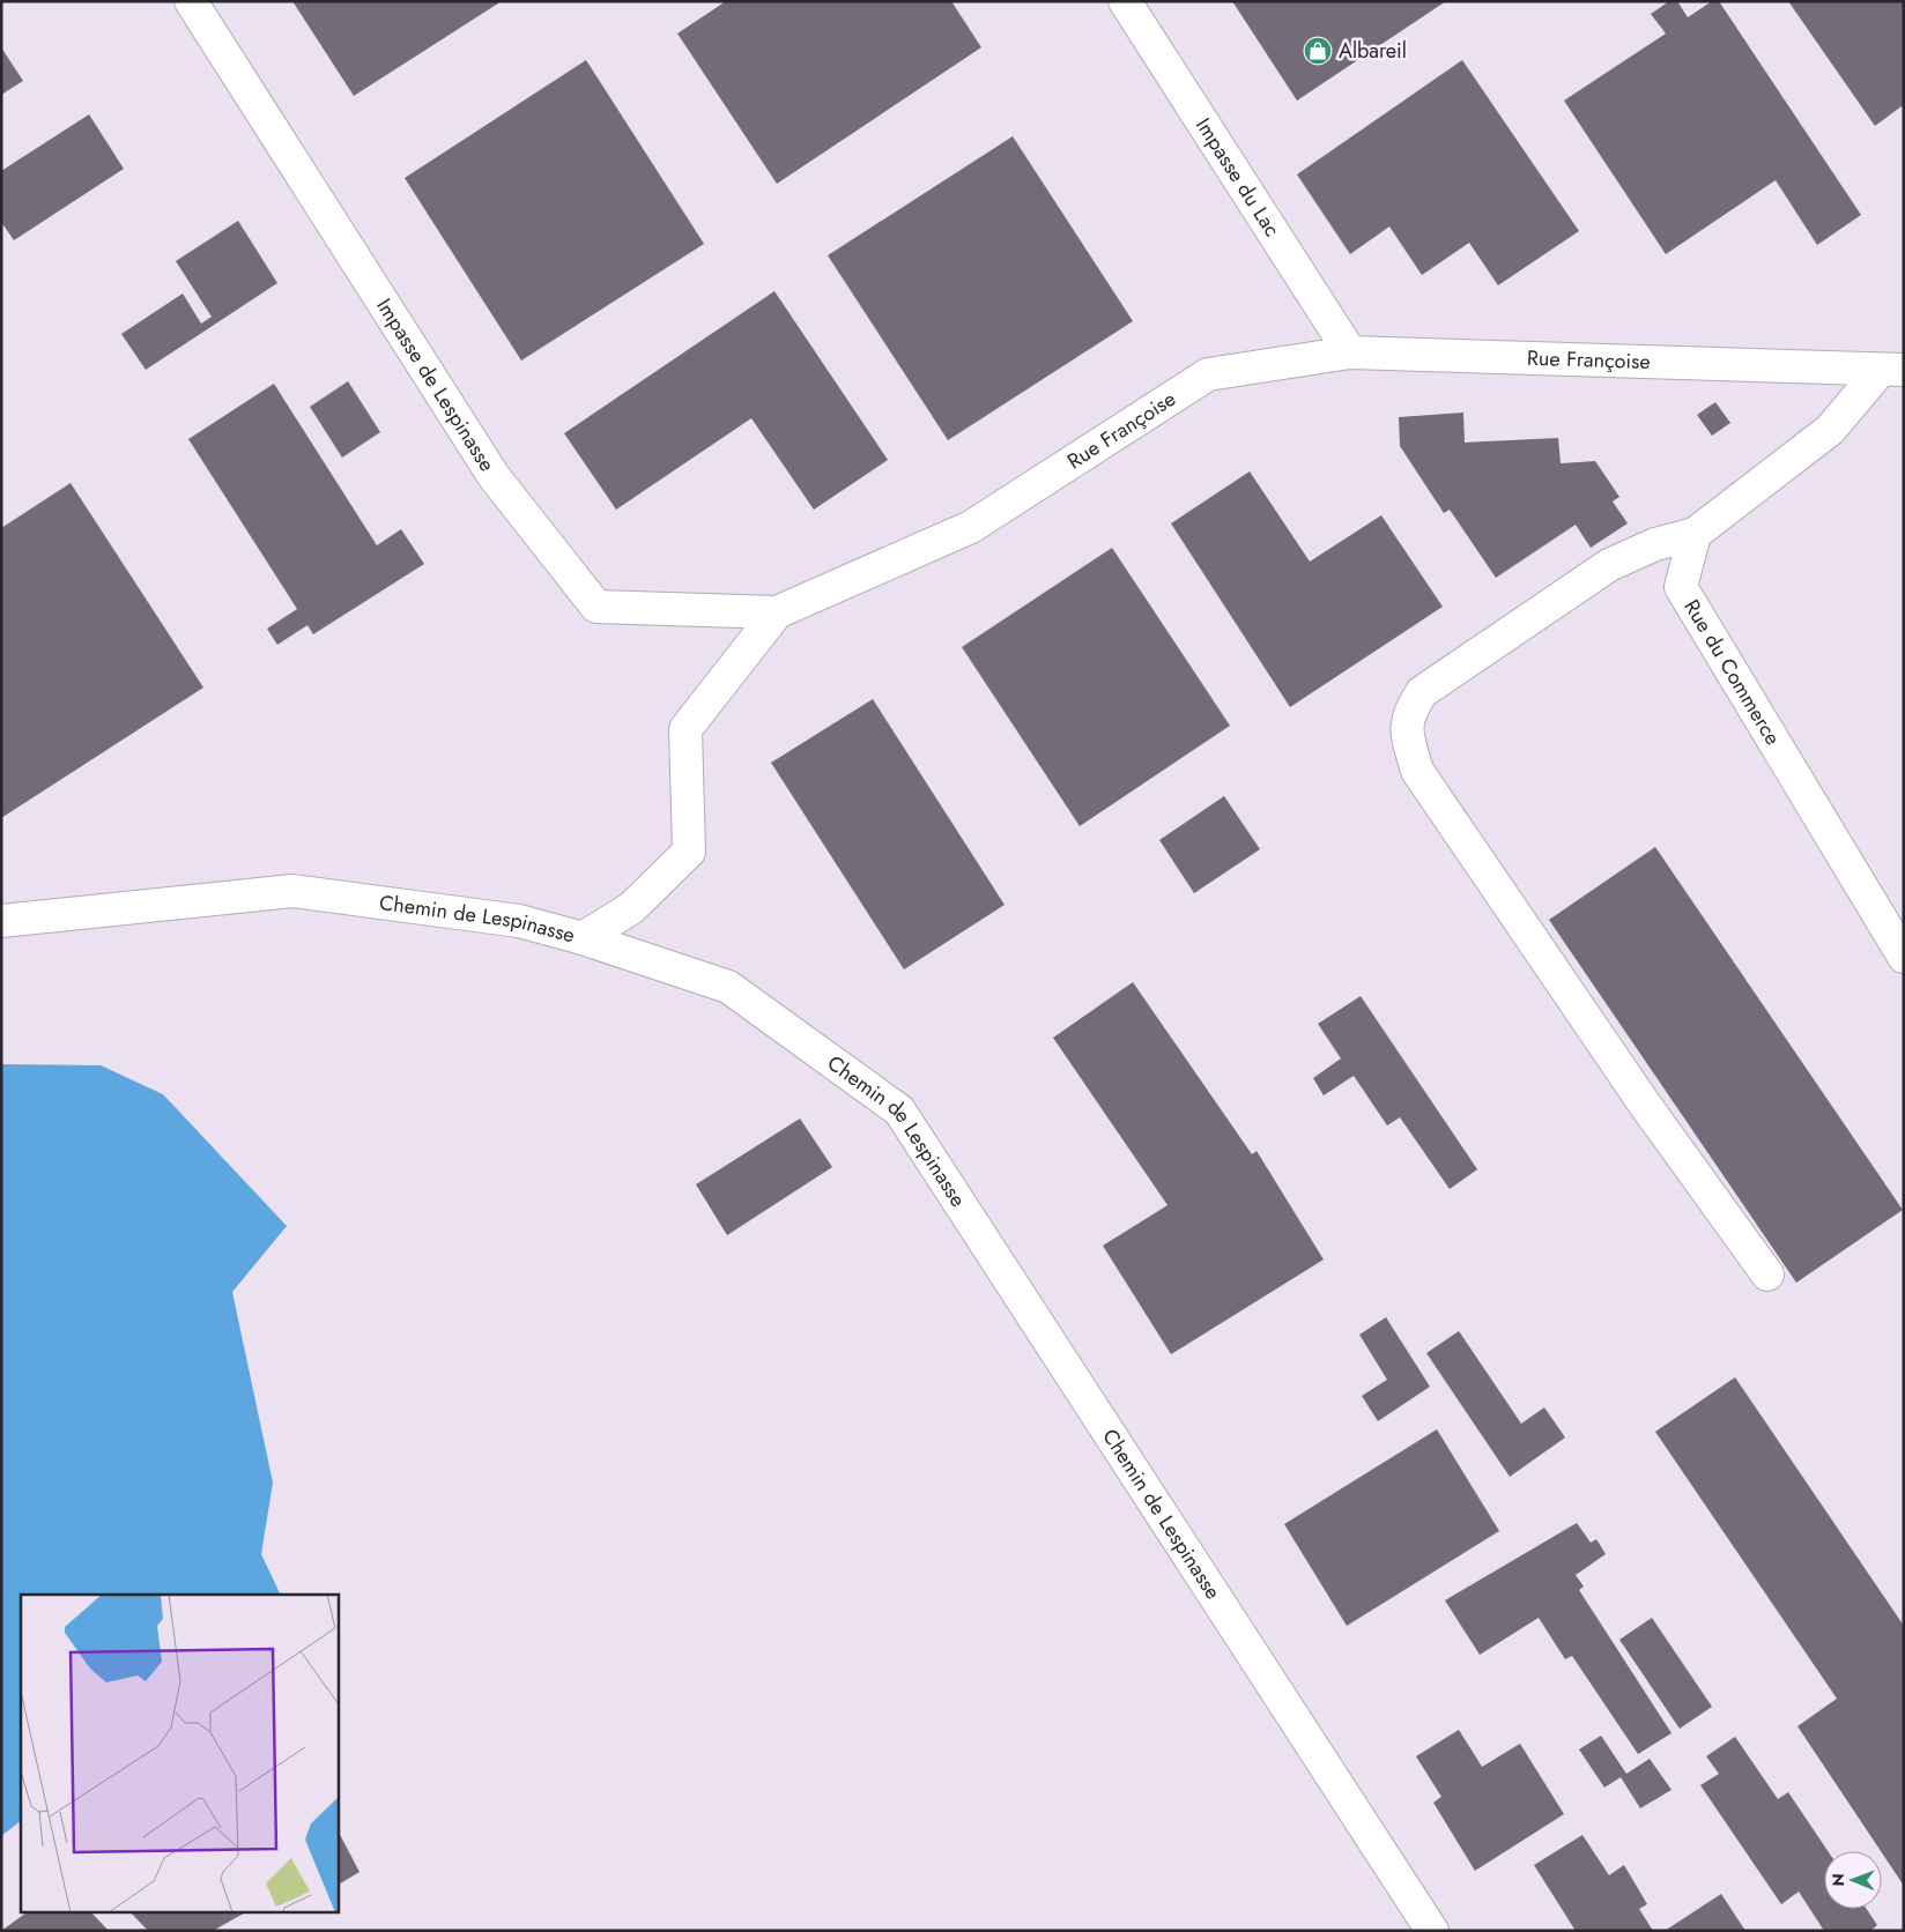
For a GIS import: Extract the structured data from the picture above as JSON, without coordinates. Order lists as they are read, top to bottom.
{
  "streets": {
    "street": [
      "Impasse du Lac",
      "Rue Françoise",
      "Impasse de Lespinasse",
      "Rue du Commerce",
      "Chemin de Lespinasse"
    ]
  },
  "crossings": [
    ["Impasse du Lac", "Rue Françoise"],
    ["Rue Françoise", "Impasse de Lespinasse"],
    ["Rue Françoise", "Chemin de Lespinasse"]
  ],
  "places": {
    "shop": ["Albareil"]
  },
  "north": "left"
}
